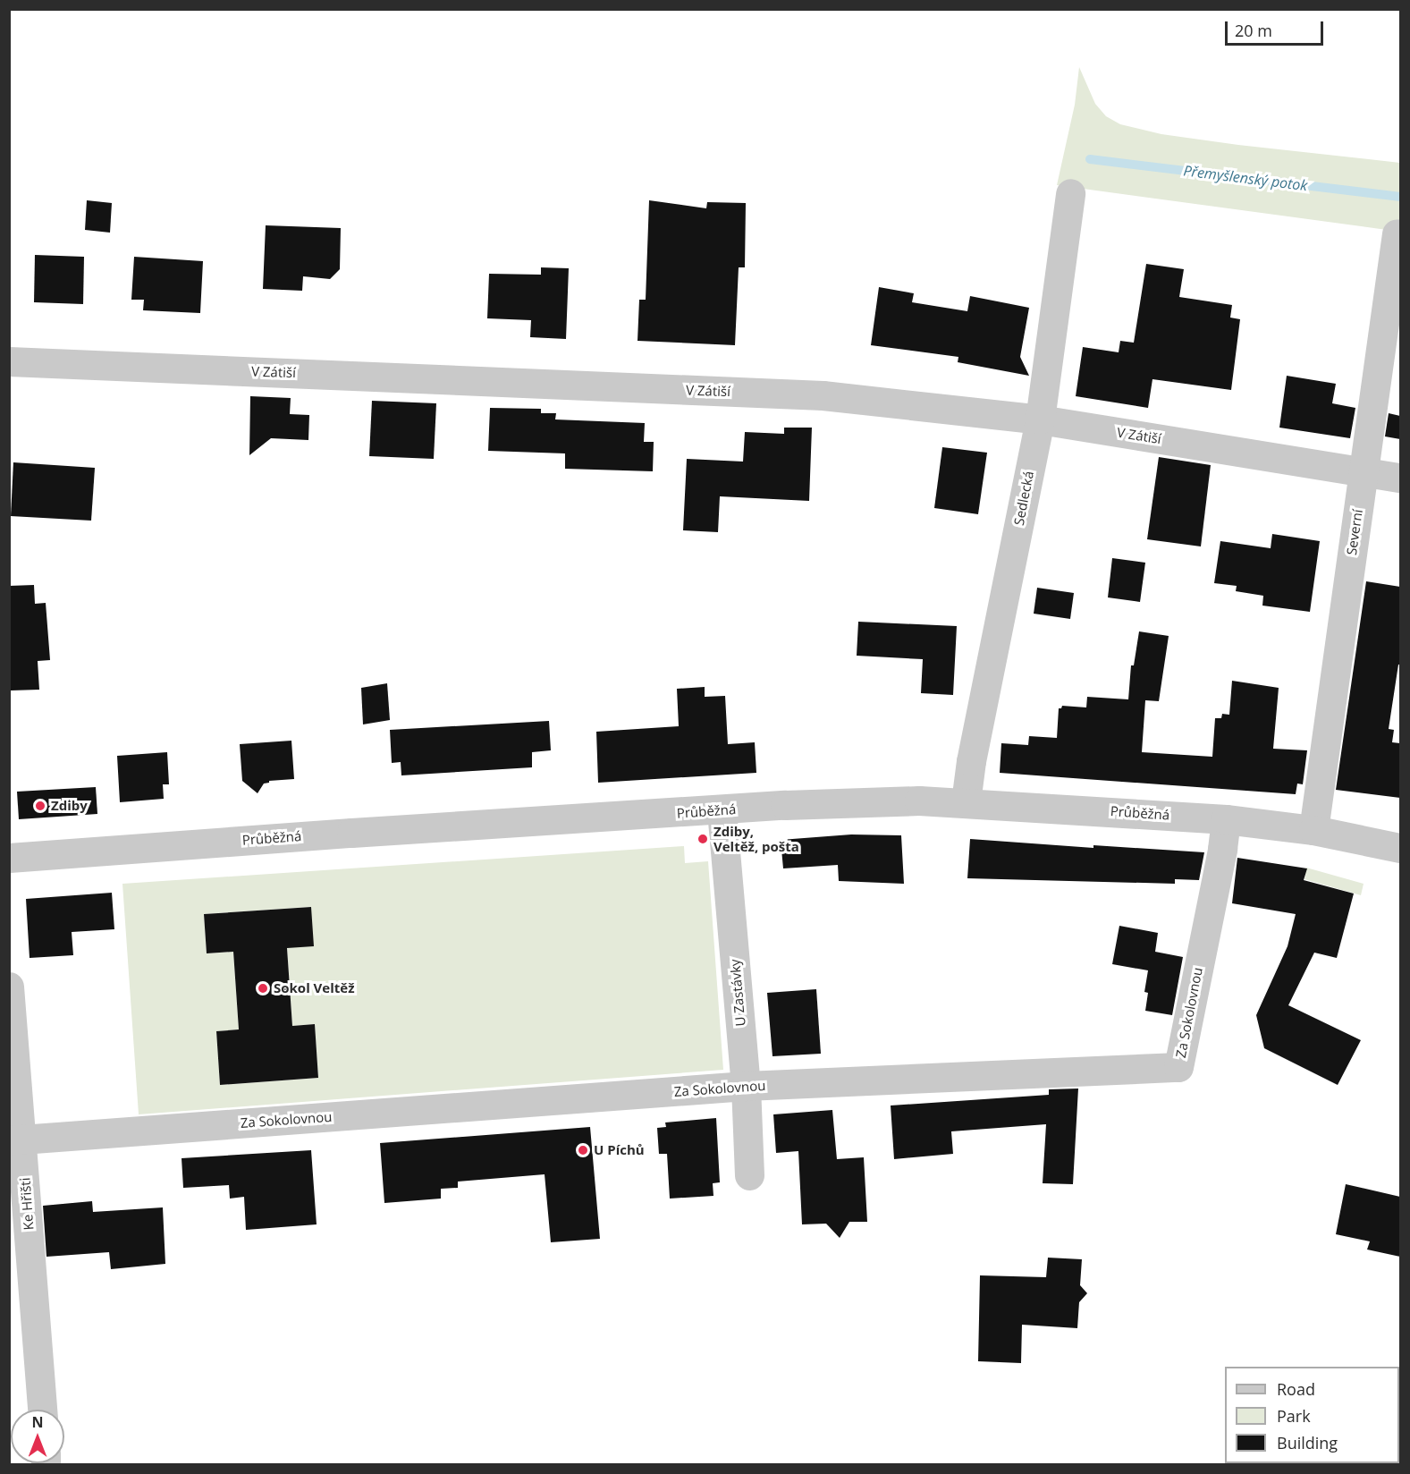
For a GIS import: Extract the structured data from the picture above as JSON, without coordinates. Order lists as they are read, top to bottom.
{
  "streets": {
    "street": [
      "V Zátiší",
      "Sedlecká",
      "Severní",
      "Průběžná",
      "U Zastávky",
      "Za Sokolovnou",
      "Ke Hřišti"
    ]
  },
  "crossings": [
    ["V Zátiší", "Sedlecká"],
    ["V Zátiší", "Severní"],
    ["Sedlecká", "Průběžná"],
    ["Severní", "Průběžná"],
    ["Průběžná", "U Zastávky"],
    ["Průběžná", "Za Sokolovnou"],
    ["U Zastávky", "Za Sokolovnou"],
    ["Za Sokolovnou", "Ke Hřišti"]
  ],
  "water": ["Přemyšlenský potok"],
  "places": [
    "Zdiby",
    "Zdiby, Veltěž, pošta",
    "Sokol Veltěž",
    "U Píchů"
  ],
  "legend": ["Road", "Park", "Building"],
  "scale_bar": "20 m",
  "north": "top"
}
